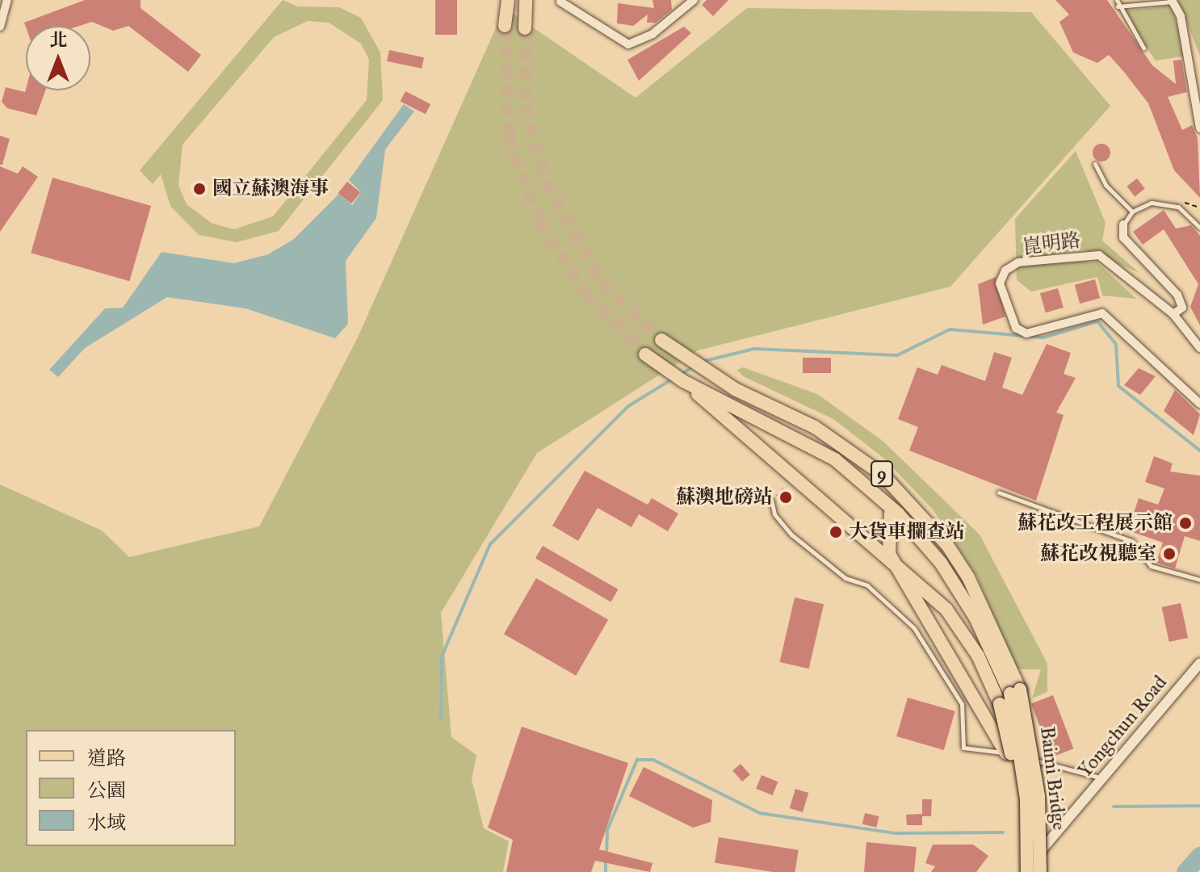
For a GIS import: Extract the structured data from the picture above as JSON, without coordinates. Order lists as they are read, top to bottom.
{
  "streets": {
    "main road": ["9", "Baimi Bridge"],
    "street": ["崑明路", "Yongchun Road"]
  },
  "crossings": [
    ["9", "Baimi Bridge"],
    ["Yongchun Road", "Baimi Bridge"]
  ],
  "places": [
    "國立蘇澳海事",
    "蘇澳地磅站",
    "蘇花改工程展示館",
    "大貨車攔查站",
    "蘇花改視聽室"
  ],
  "legend": ["道路", "公園", "水域"],
  "north": "top"
}
